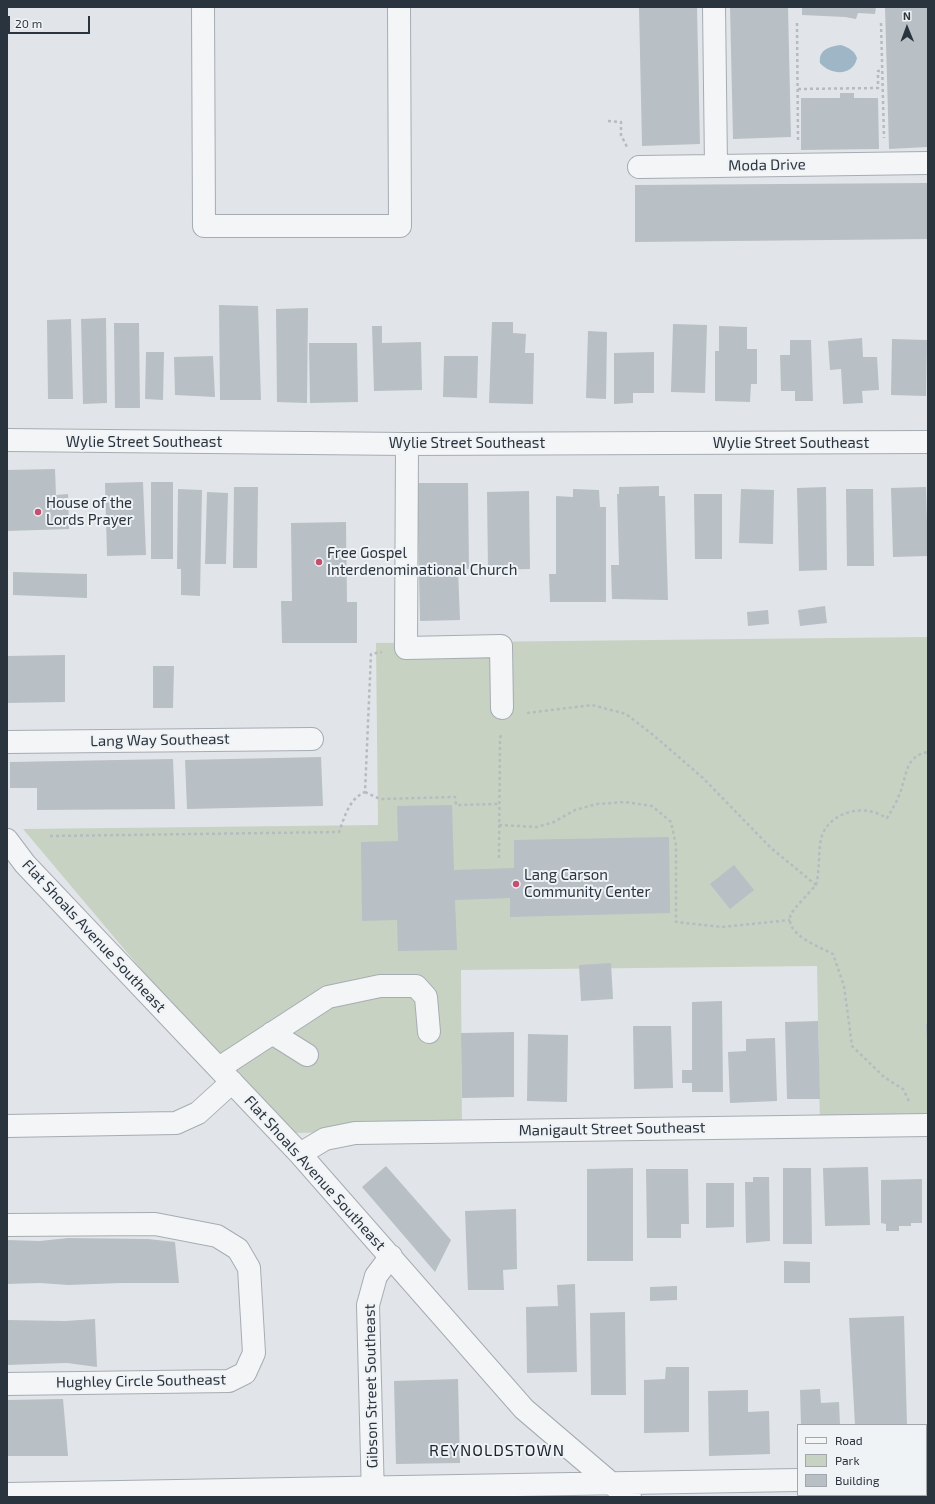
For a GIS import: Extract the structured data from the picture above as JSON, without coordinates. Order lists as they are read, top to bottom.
{
  "streets": {
    "street": [
      "Moda Drive",
      "Wylie Street Southeast",
      "Lang Way Southeast",
      "Flat Shoals Avenue Southeast",
      "Manigault Street Southeast",
      "Hughley Circle Southeast",
      "Gibson Street Southeast"
    ]
  },
  "crossings": [
    ["Flat Shoals Avenue Southeast", "Manigault Street Southeast"],
    ["Flat Shoals Avenue Southeast", "Gibson Street Southeast"]
  ],
  "districts": ["REYNOLDSTOWN"],
  "places": ["House of the Lords Prayer", "Free Gospel Interdenominational Church", "Lang Carson Community Center"],
  "legend": ["Road", "Park", "Building"],
  "scale_bar": "20 m",
  "north": "top"
}
